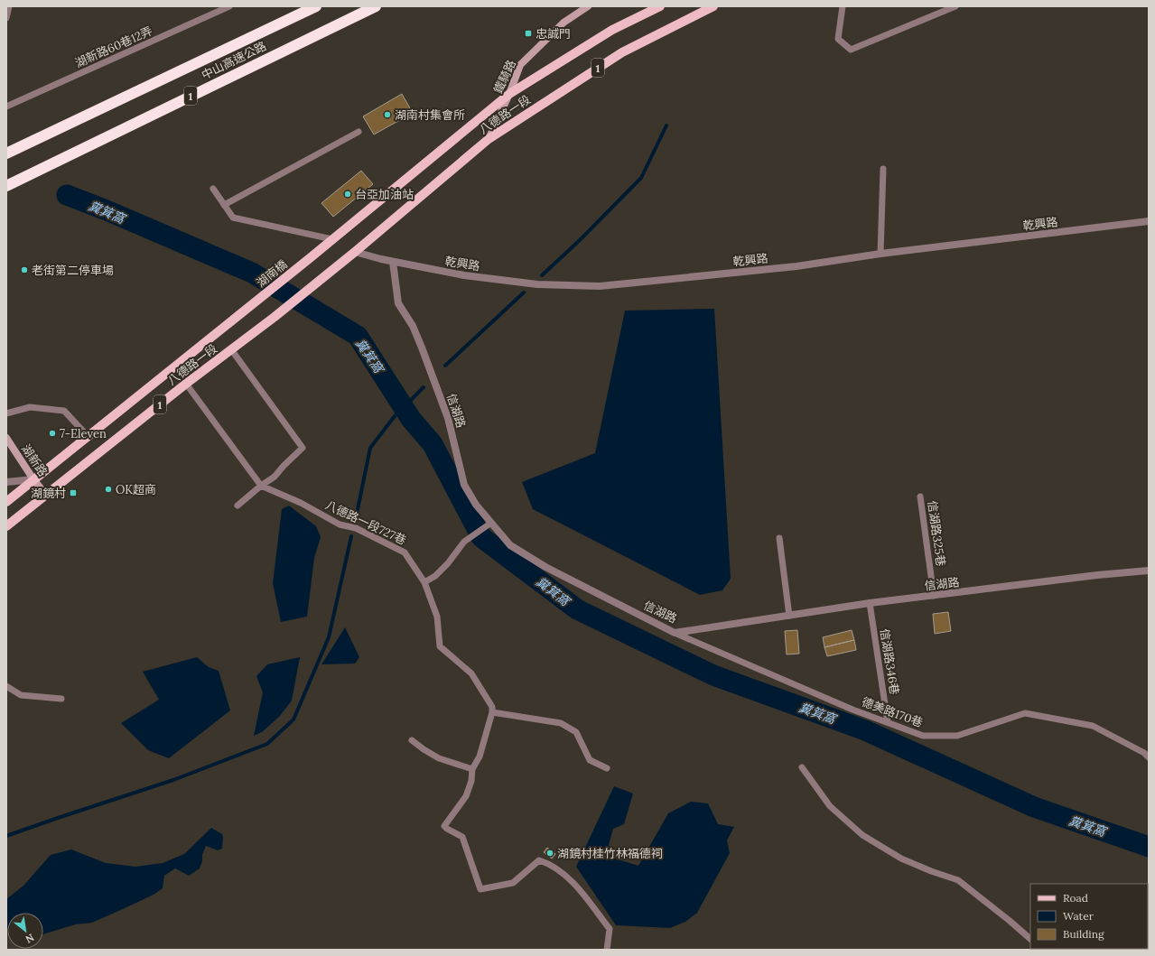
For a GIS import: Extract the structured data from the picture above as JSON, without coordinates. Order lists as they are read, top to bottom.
{
  "streets": {
    "highway": ["中山高速公路", "1"],
    "main road": [
      "鐵騎路",
      "八德路一段",
      "湖南橋",
      "湖新路"
    ],
    "street": ["乾興路", "信湖路"],
    "lane": [
      "湖新路60巷12弄",
      "八德路一段727巷",
      "信湖路325巷",
      "信湖路346巷",
      "德美路170巷"
    ]
  },
  "crossings": [
    ["鐵騎路", "八德路一段"],
    ["八德路一段", "乾興路"],
    ["八德路一段", "湖南橋"],
    ["八德路一段", "湖新路"],
    ["乾興路", "信湖路"],
    ["信湖路", "信湖路325巷"],
    ["信湖路", "信湖路346巷"],
    ["信湖路", "德美路170巷"],
    ["信湖路346巷", "德美路170巷"]
  ],
  "water": ["糞箕窩"],
  "places": {
    "transit": ["忠誠門", "湖鏡村"],
    "other": [
      "湖南村集會所",
      "台亞加油站",
      "老街第二停車場",
      "7-Eleven",
      "OK超商",
      "湖鏡村桂竹林福德祠"
    ]
  },
  "legend": ["Road", "Water", "Building"],
  "north": "bottom right"
}
